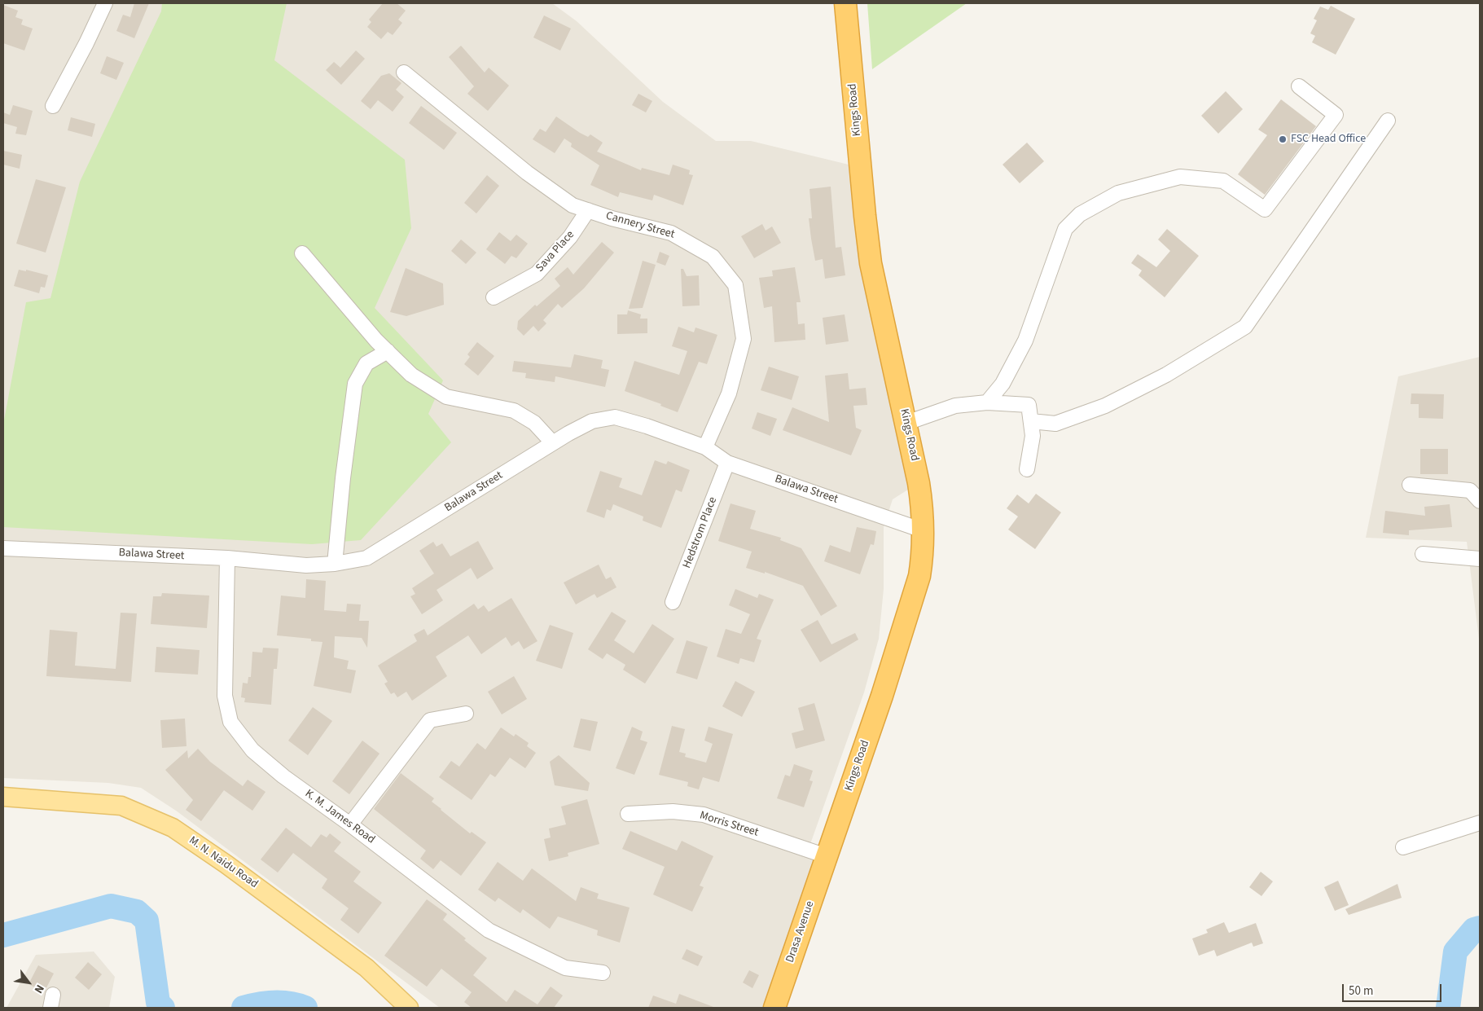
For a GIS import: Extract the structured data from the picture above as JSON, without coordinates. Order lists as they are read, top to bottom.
{
  "streets": {
    "highway": ["Kings Road", "Drasa Avenue"],
    "main road": ["M. N. Naidu Road"],
    "street": [
      "Cannery Street",
      "Sava Place",
      "Balawa Street",
      "Hedstrom Place",
      "K. M. James Road",
      "Morris Street"
    ]
  },
  "crossings": [
    ["Kings Road", "Balawa Street"],
    ["Kings Road", "Morris Street"],
    ["Kings Road", "Drasa Avenue"],
    ["Cannery Street", "Sava Place"],
    ["Cannery Street", "Balawa Street"],
    ["Balawa Street", "Hedstrom Place"],
    ["Balawa Street", "K. M. James Road"],
    ["Morris Street", "Drasa Avenue"]
  ],
  "places": ["FSC Head Office"],
  "scale_bar": "50 m",
  "north": "bottom right"
}
